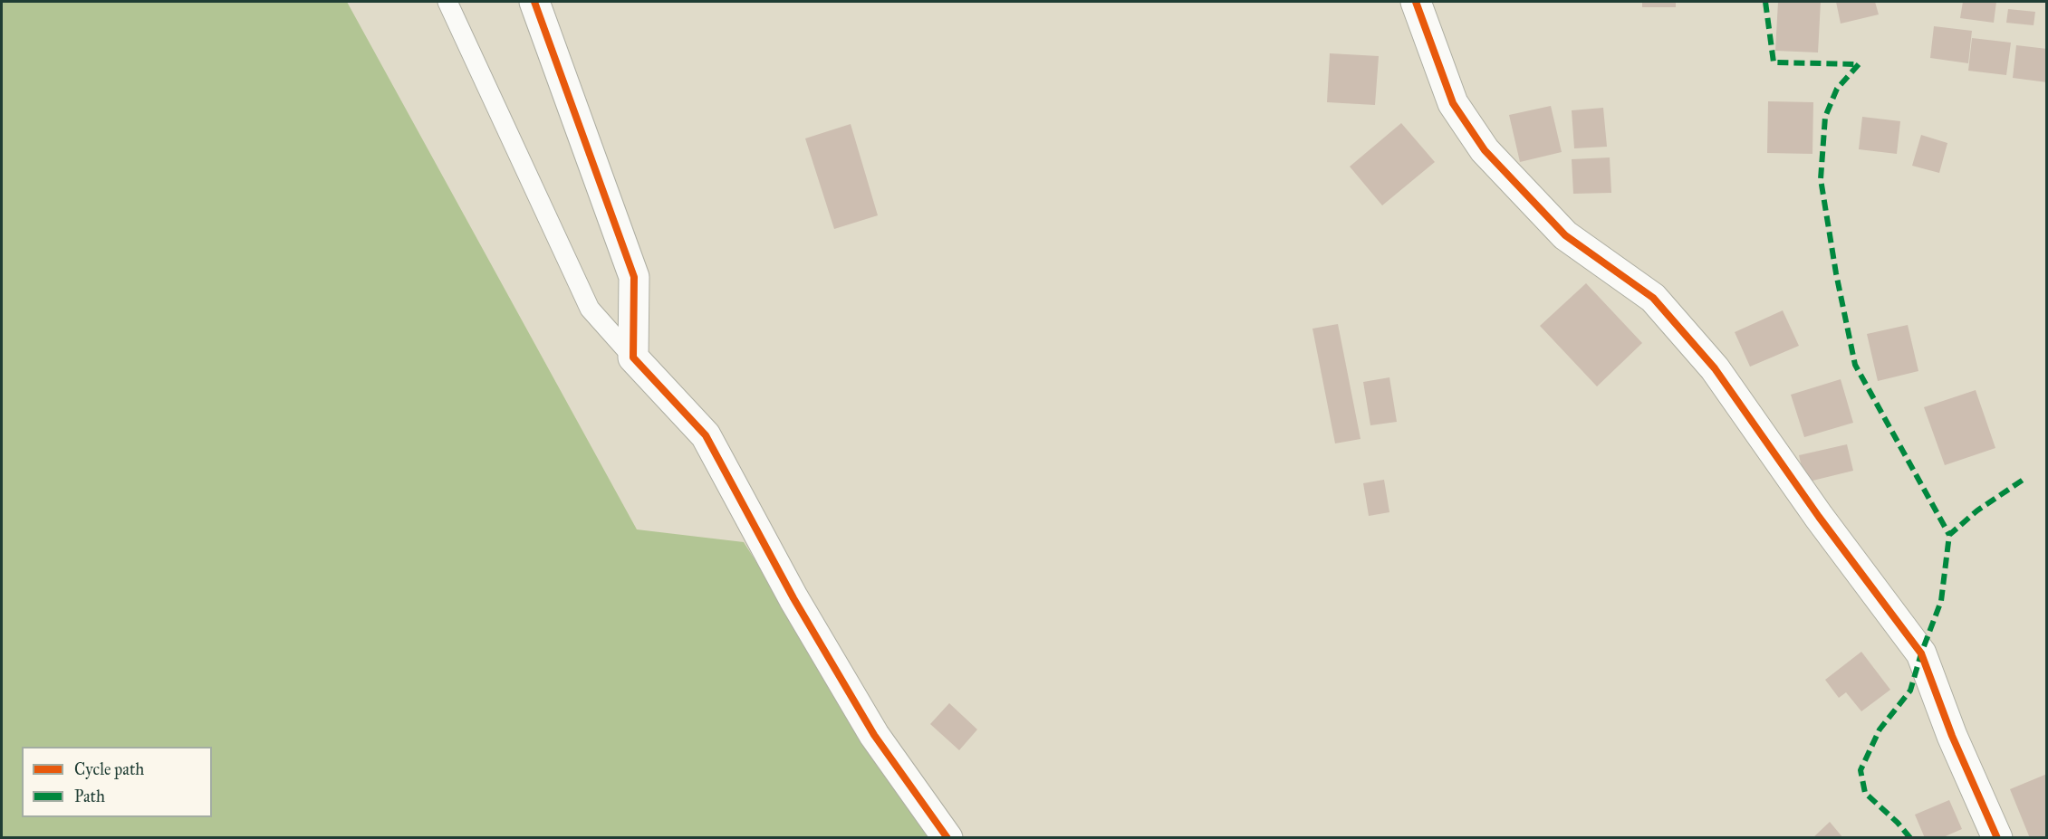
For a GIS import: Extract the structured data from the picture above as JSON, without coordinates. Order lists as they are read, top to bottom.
{
  "legend": ["Cycle path", "Path"]
}
